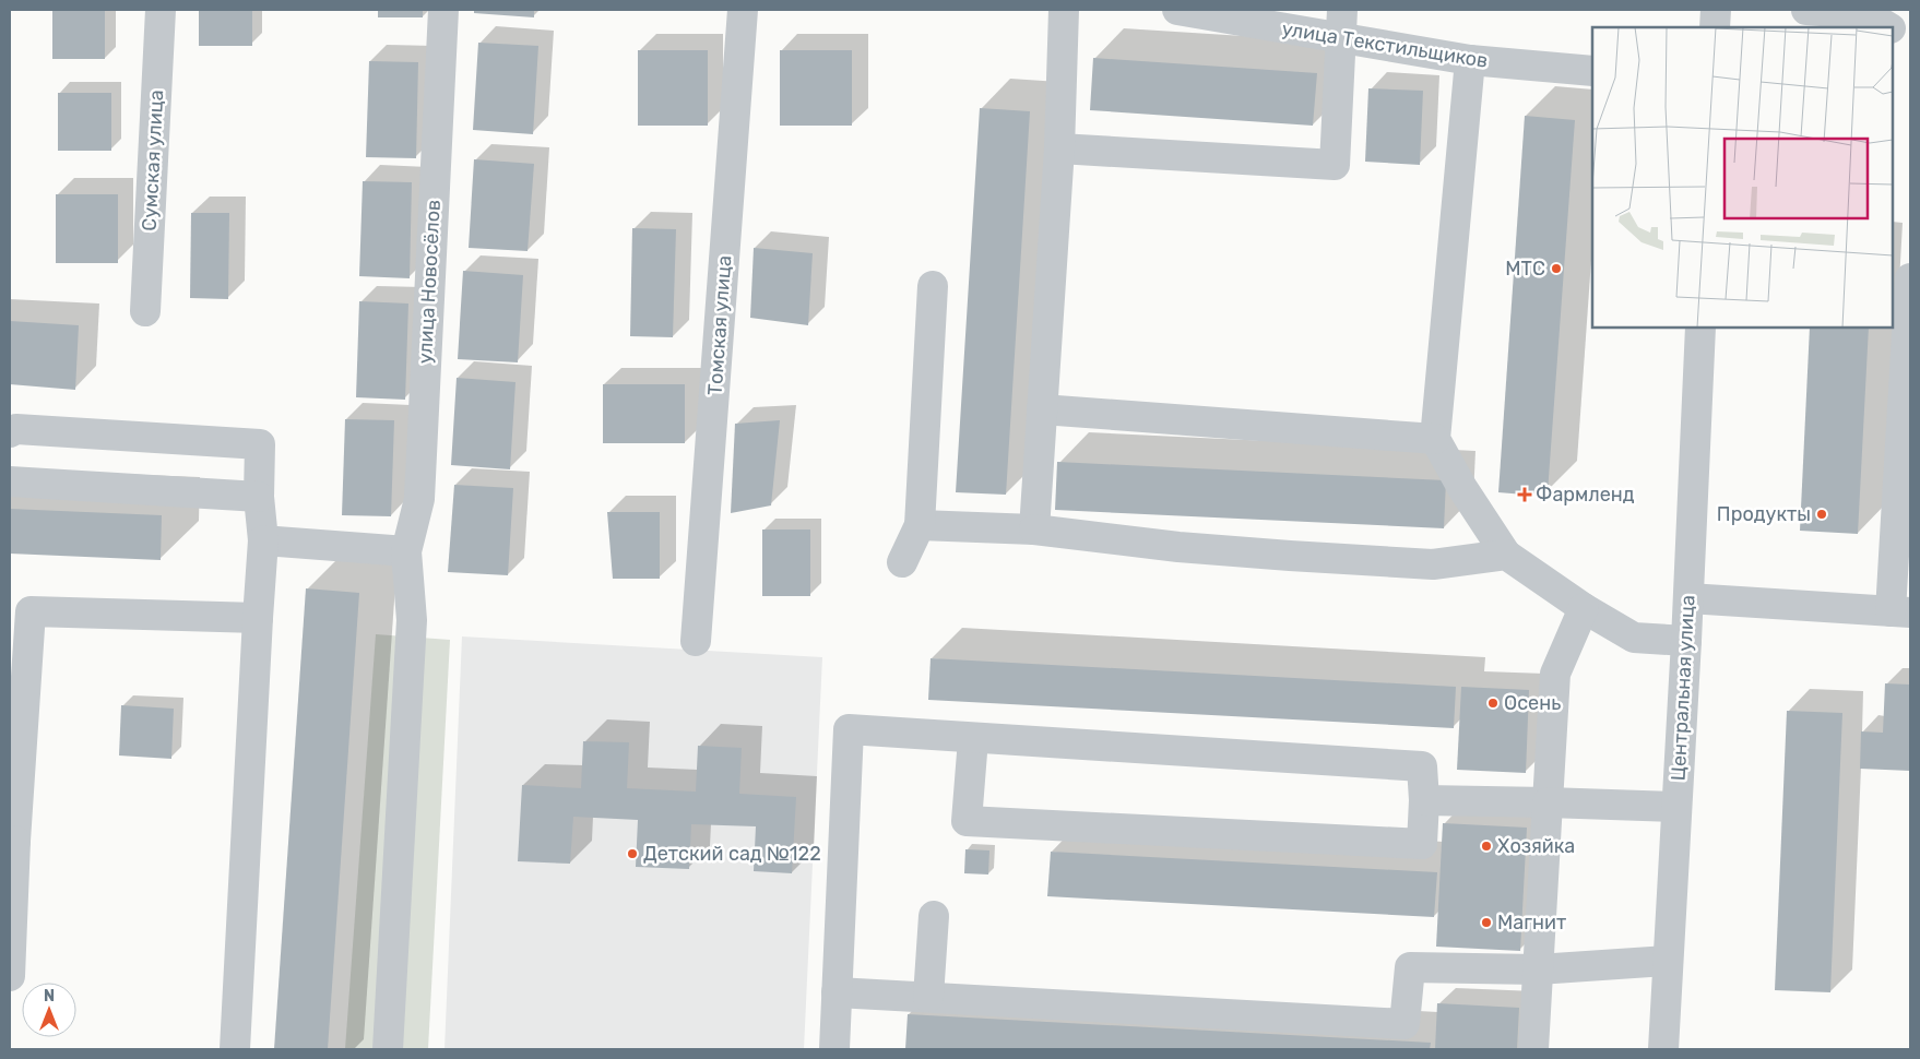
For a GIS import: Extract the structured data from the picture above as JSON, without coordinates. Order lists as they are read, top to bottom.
{
  "streets": {
    "street": [
      "улица Текстильщиков",
      "Сумская улица",
      "улица Новосёлов",
      "Томская улица",
      "Центральная улица"
    ]
  },
  "places": {
    "other": [
      "МТС",
      "Продукты",
      "Осень",
      "Хозяйка",
      "Детский сад №122",
      "Магнит"
    ],
    "health": ["Фармленд"]
  },
  "north": "top"
}
